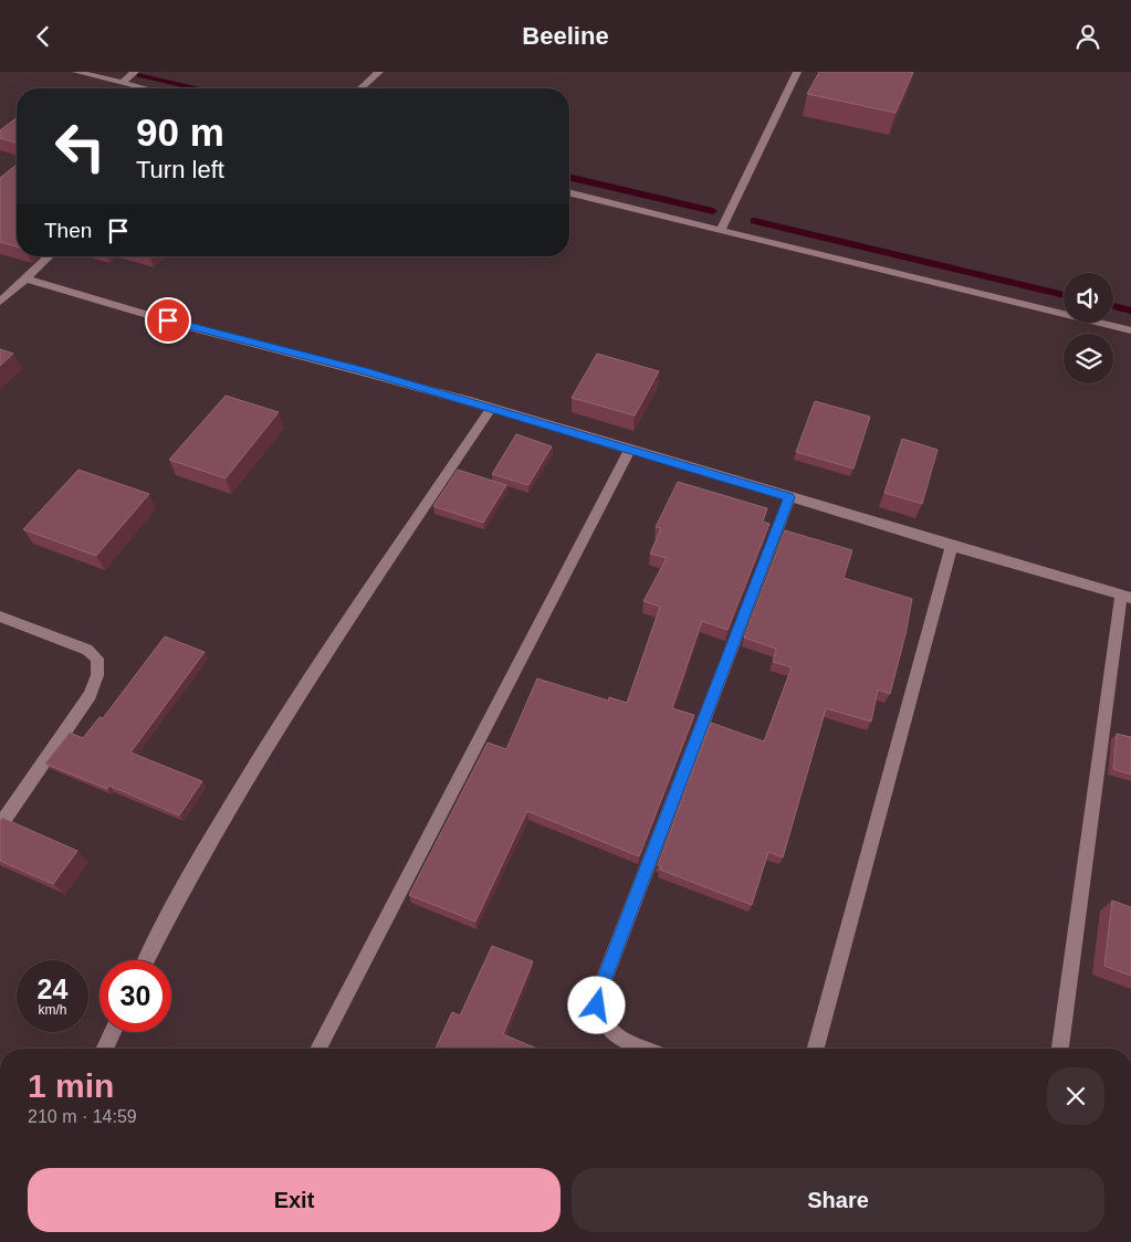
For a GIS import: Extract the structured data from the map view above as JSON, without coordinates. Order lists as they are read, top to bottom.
{
  "page": {
    "header": "Beeline",
    "turn": ["90 m", "Turn left"],
    "then": "Then",
    "speed": "24 km/h",
    "limit": "30",
    "heading": ["1 min", "210 m · 14:59"],
    "buttons": ["Exit", "Share"]
  }
}
